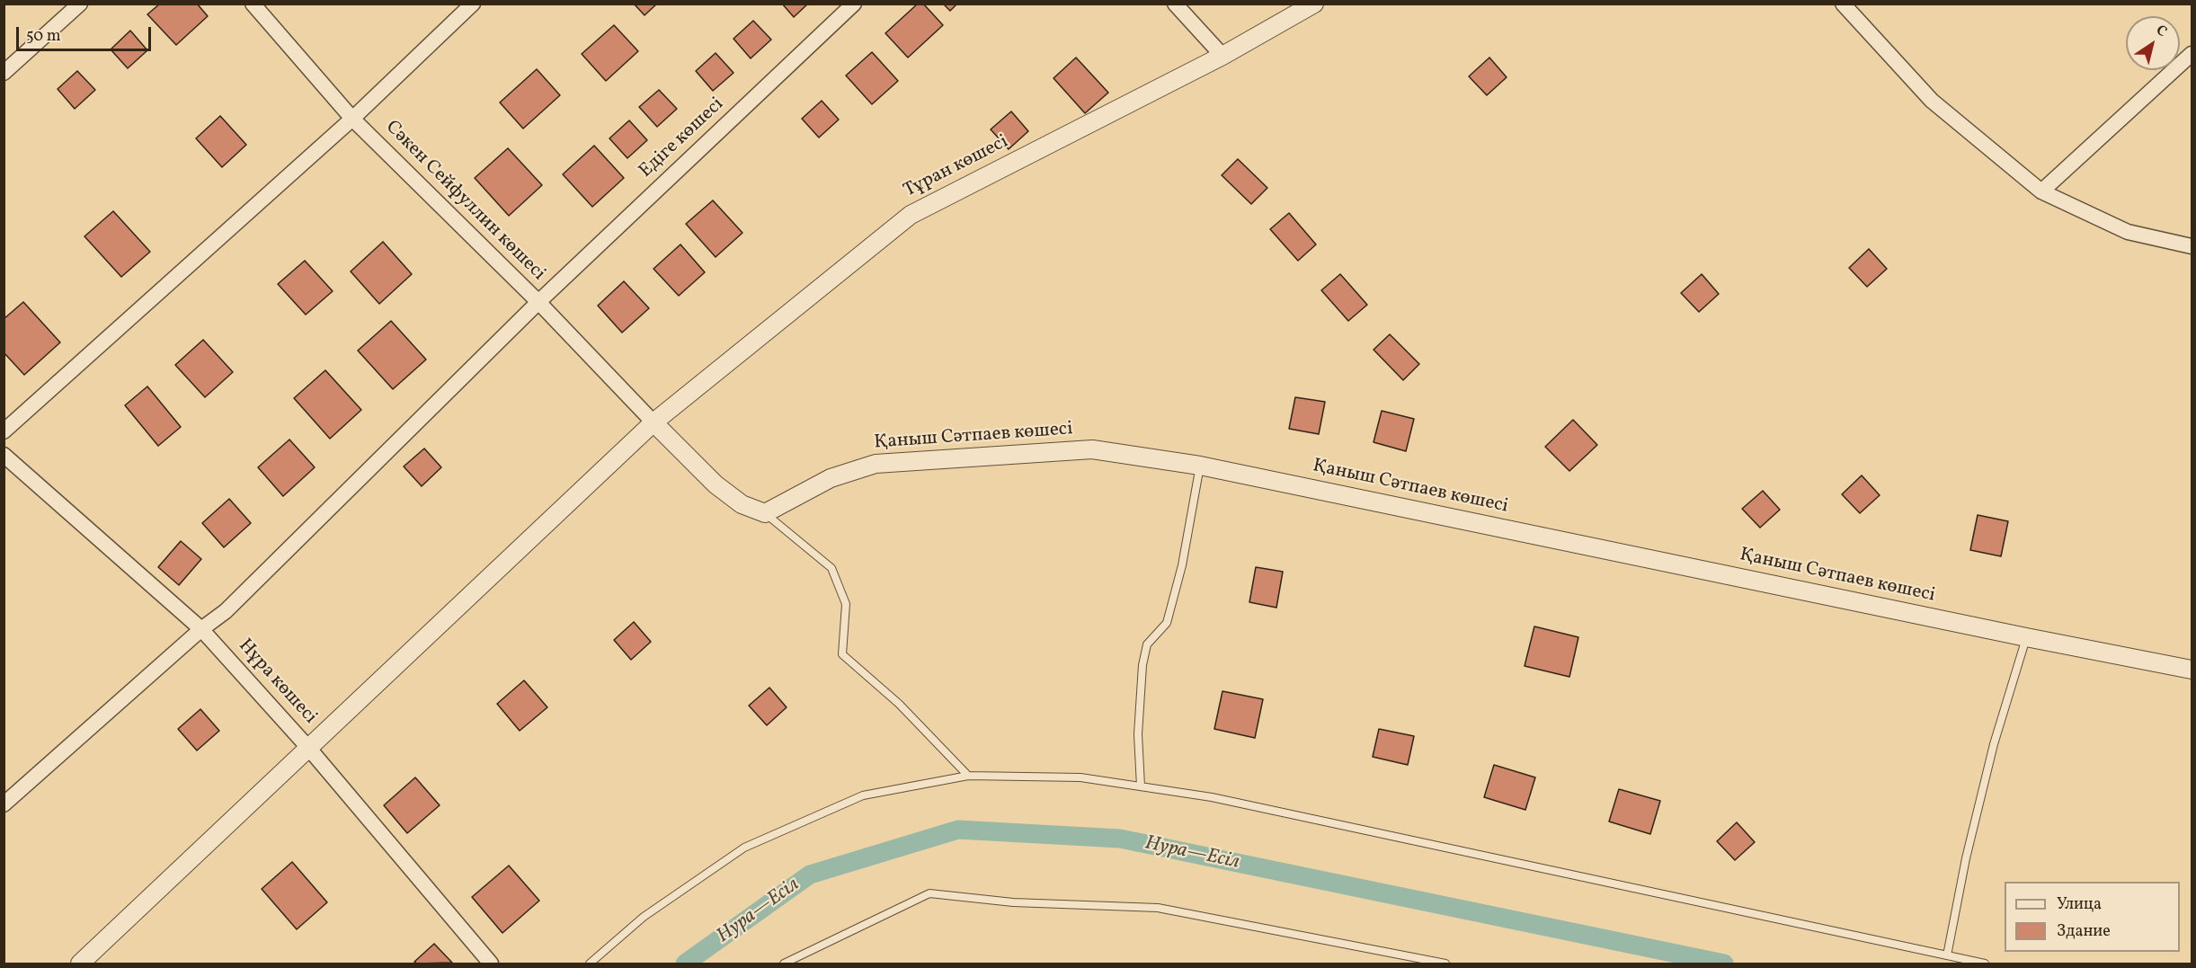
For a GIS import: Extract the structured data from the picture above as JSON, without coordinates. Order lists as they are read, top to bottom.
{
  "streets": {
    "street": [
      "Едіге көшесі",
      "Тұран көшесі",
      "Сәкен Сейфуллин көшесі",
      "Қаныш Сәтпаев көшесі",
      "Нұра көшесі"
    ]
  },
  "crossings": [
    ["Едіге көшесі", "Сәкен Сейфуллин көшесі"],
    ["Едіге көшесі", "Нұра көшесі"],
    ["Тұран көшесі", "Сәкен Сейфуллин көшесі"],
    ["Тұран көшесі", "Нұра көшесі"]
  ],
  "water": ["Нура—Есіл"],
  "legend": ["Улица", "Здание"],
  "scale_bar": "50 m",
  "north": "top right"
}
